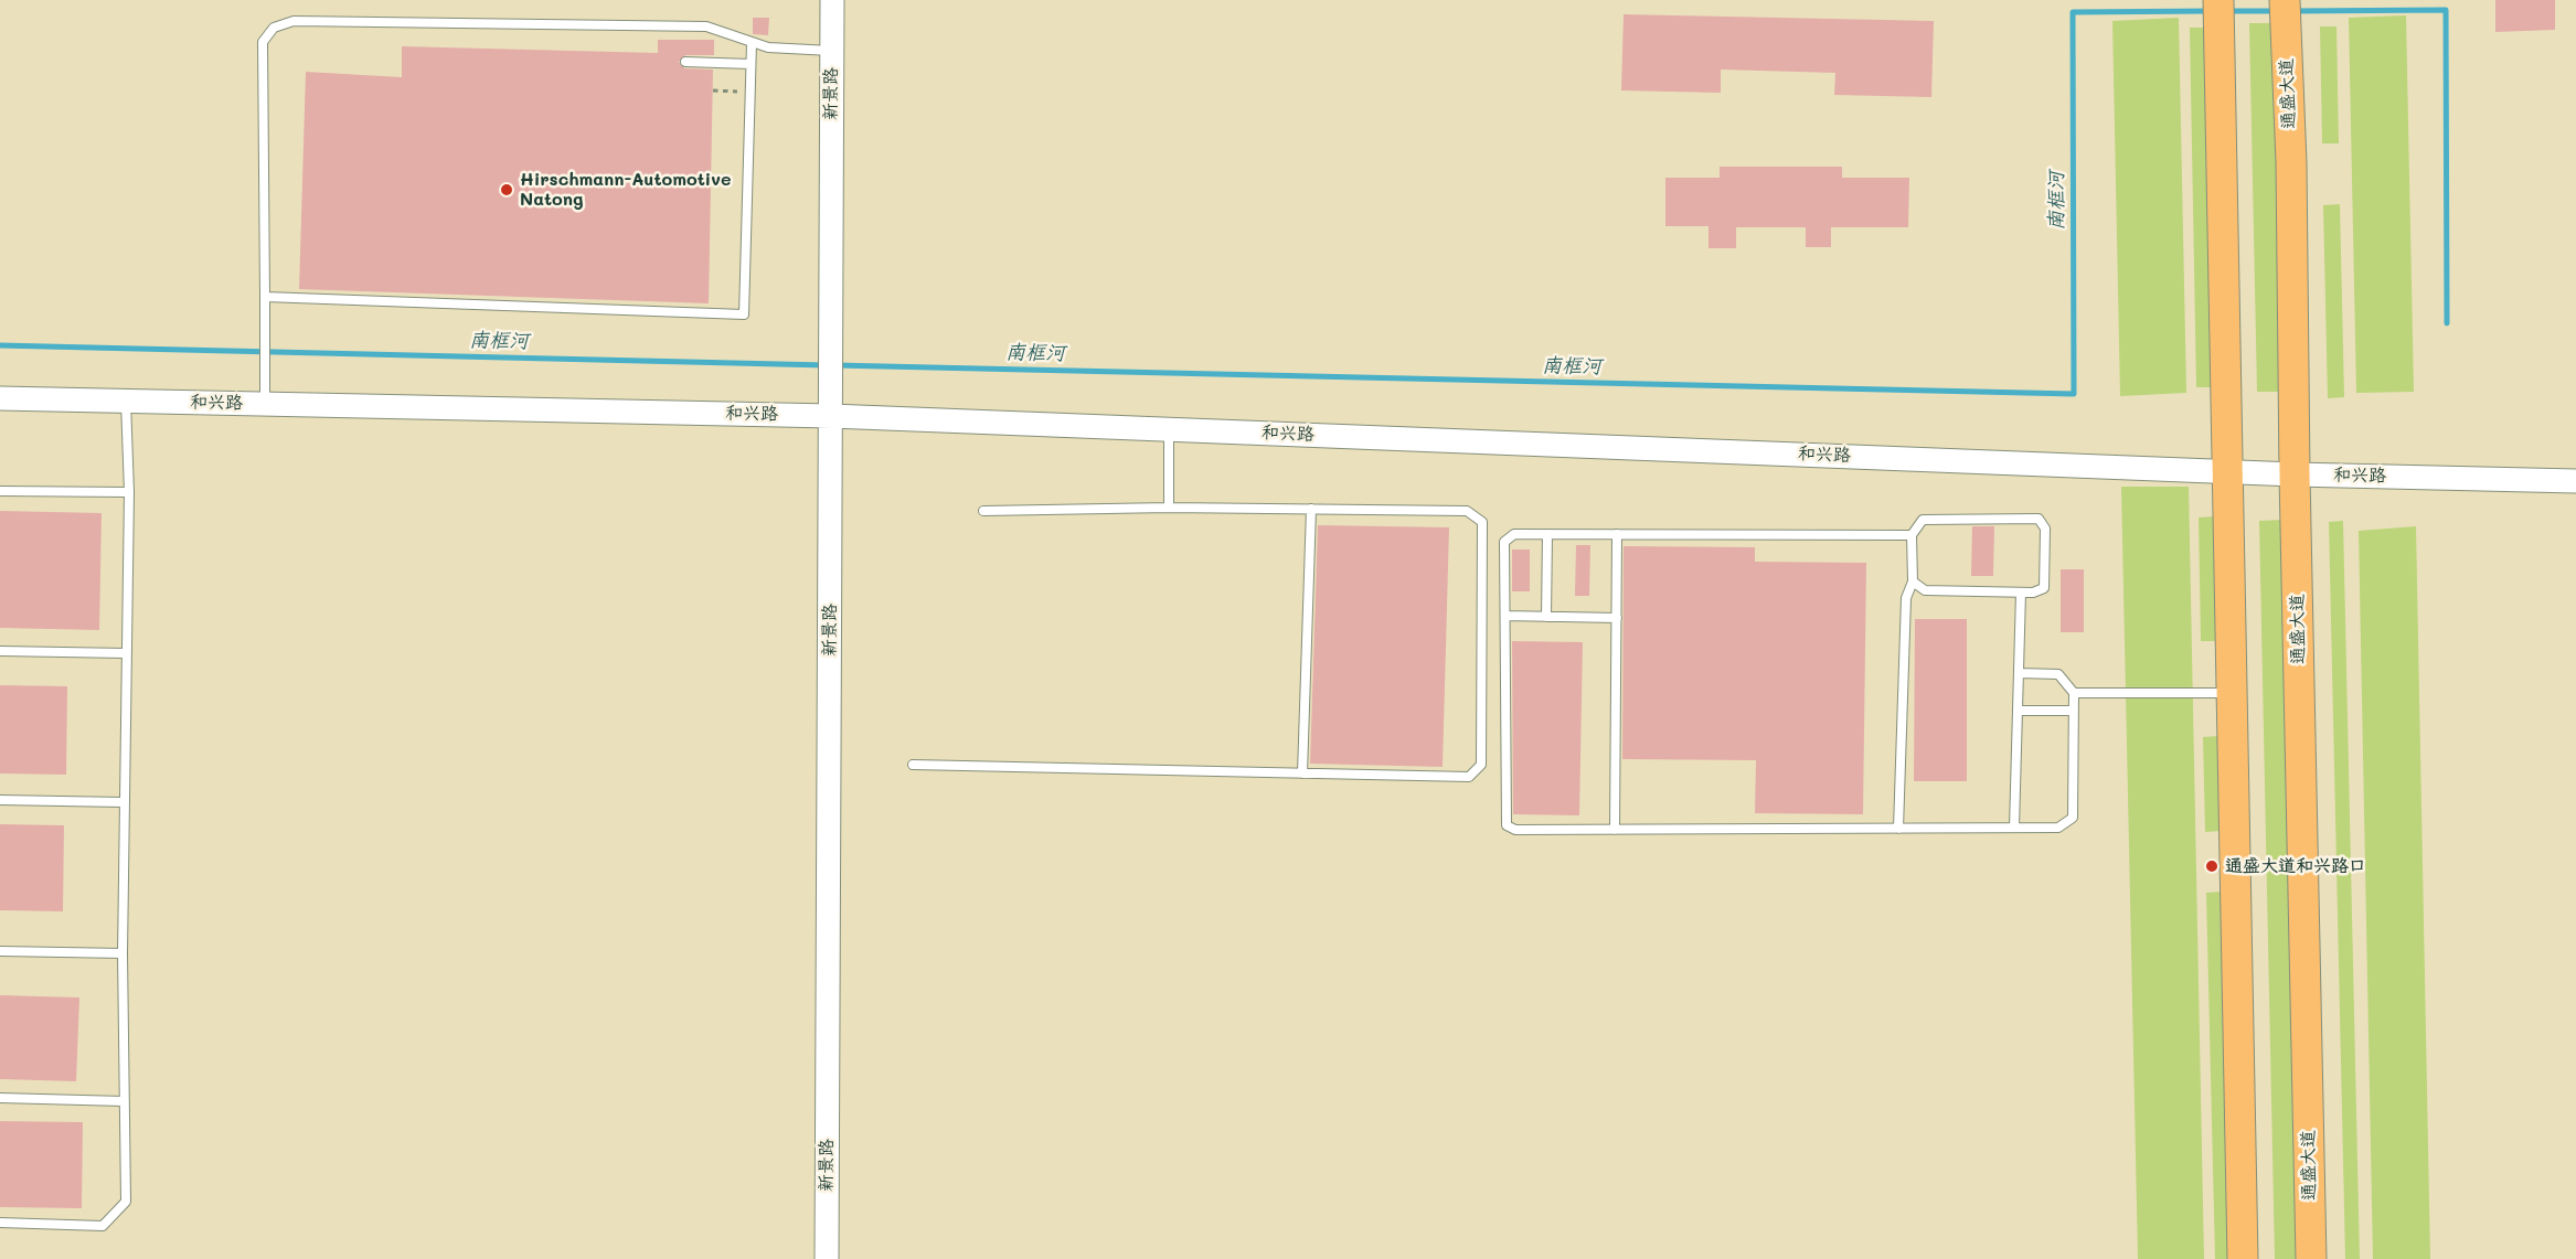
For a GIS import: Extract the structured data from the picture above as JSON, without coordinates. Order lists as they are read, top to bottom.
{
  "streets": {
    "main road": ["通盛大道"],
    "street": ["新景路", "和兴路"]
  },
  "crossings": [
    ["新景路", "和兴路"],
    ["通盛大道", "和兴路"]
  ],
  "water": ["南框河"],
  "places": ["Hirschmann-Automotive Natong", "通盛大道和兴路口"]
}
